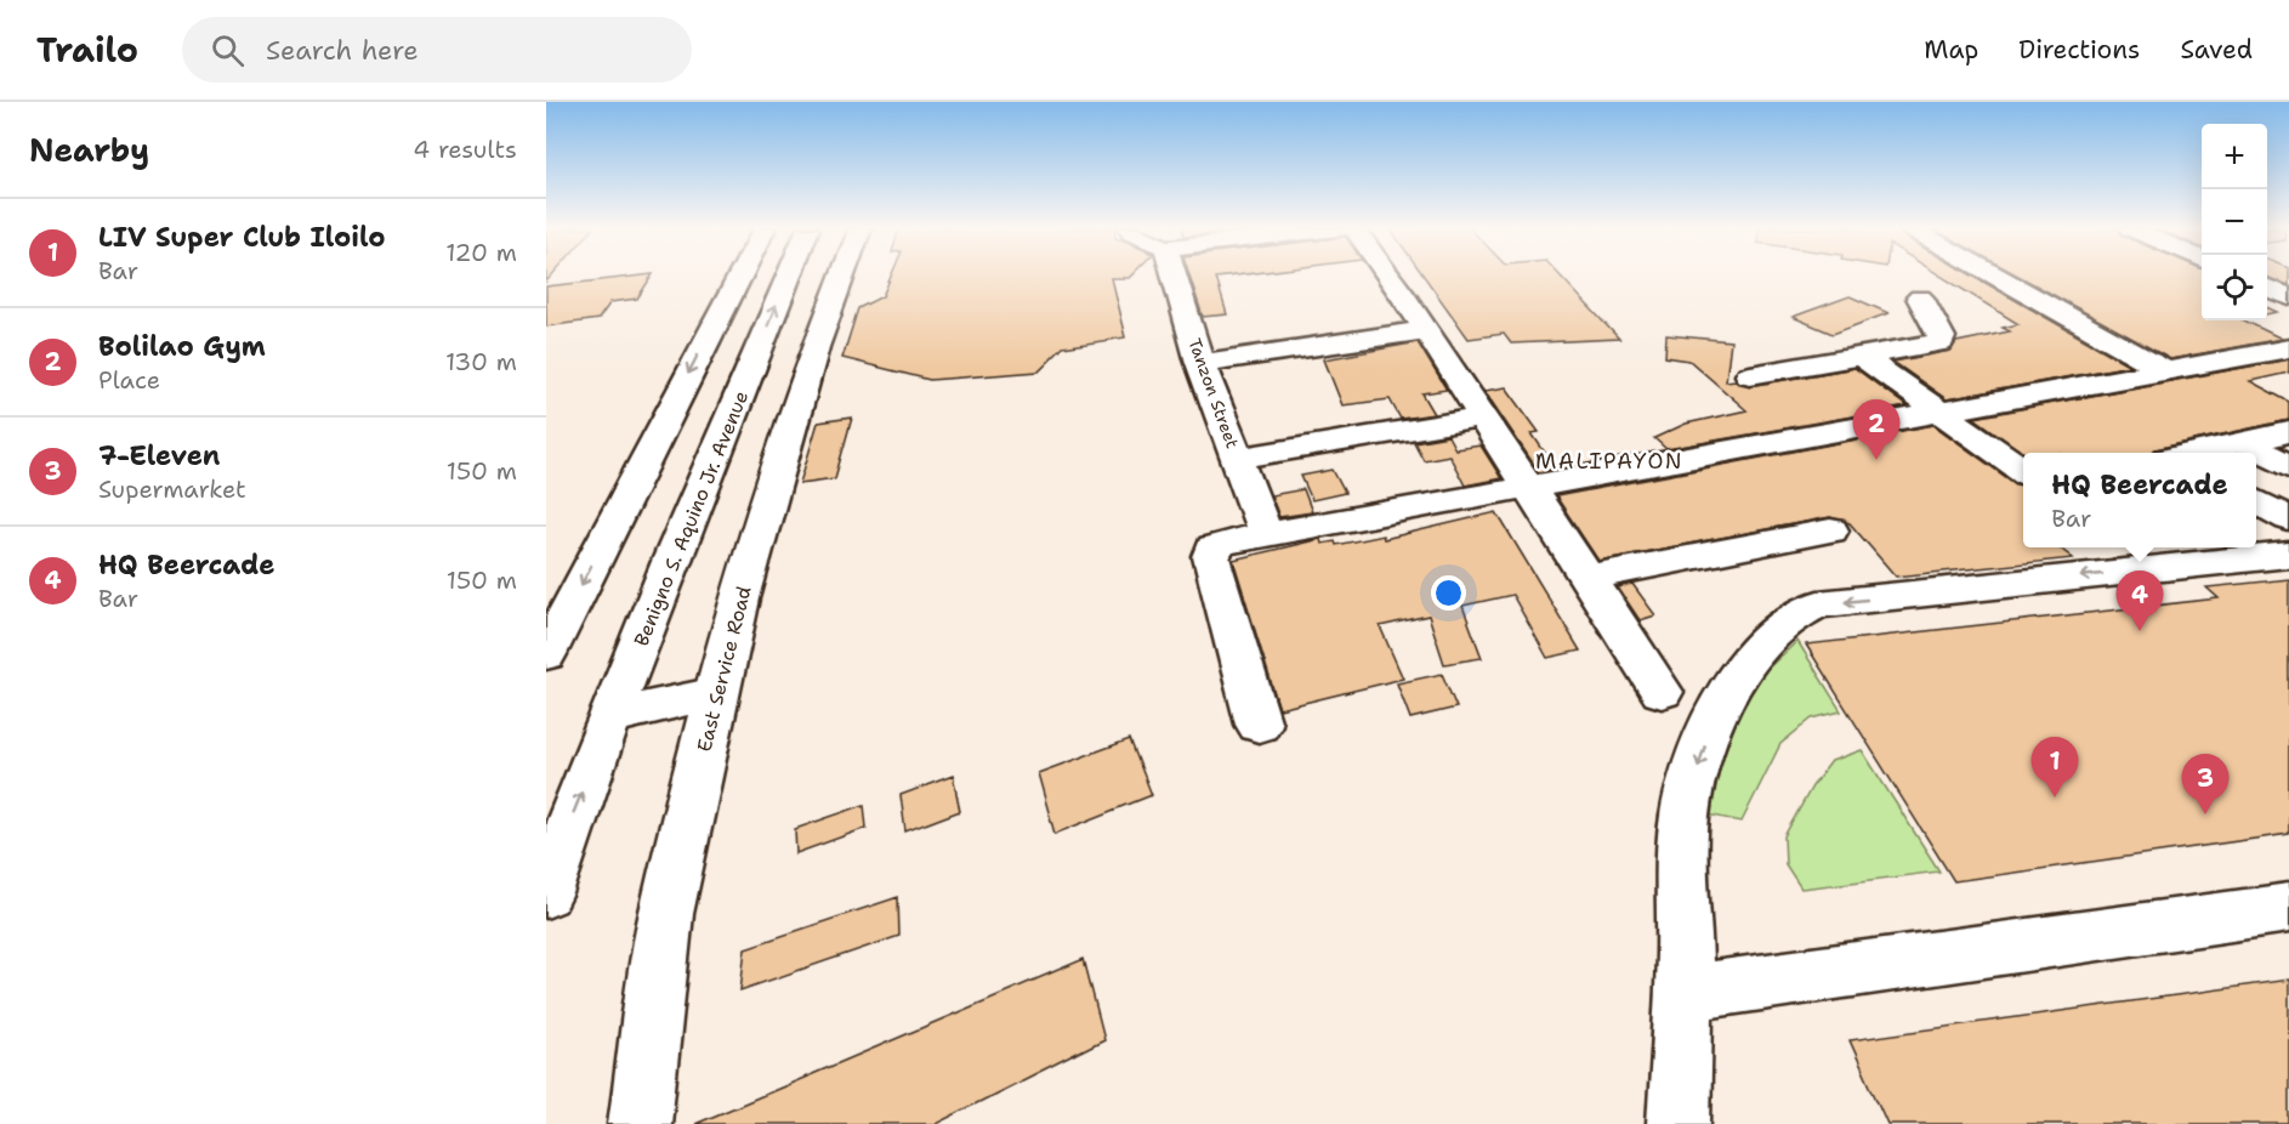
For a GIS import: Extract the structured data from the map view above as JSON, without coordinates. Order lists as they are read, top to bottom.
{
  "streets": {
    "main road": ["Tanzon Street", "Benigno S. Aquino Jr. Avenue", "East Service Road"]
  },
  "districts": ["MALIPAYON"],
  "page": {
    "header": "Trailo",
    "search": "Search here",
    "nav": ["Map", "Directions", "Saved"],
    "heading": ["Nearby", "4 results"],
    "map_buttons": ["+", "−"],
    "list": [
      {
        "mark": "1",
        "name": "LIV Super Club Iloilo",
        "note": "Bar",
        "value": "120 m"
      },
      {
        "mark": "2",
        "name": "Bolilao Gym",
        "note": "Place",
        "value": "130 m"
      },
      {
        "mark": "3",
        "name": "7-Eleven",
        "note": "Supermarket",
        "value": "150 m"
      },
      {
        "mark": "4",
        "name": "HQ Beercade",
        "note": "Bar",
        "value": "150 m"
      }
    ],
    "pins": [
      "2",
      "4",
      "1",
      "3"
    ],
    "popup": ["HQ Beercade", "Bar"]
  }
}
